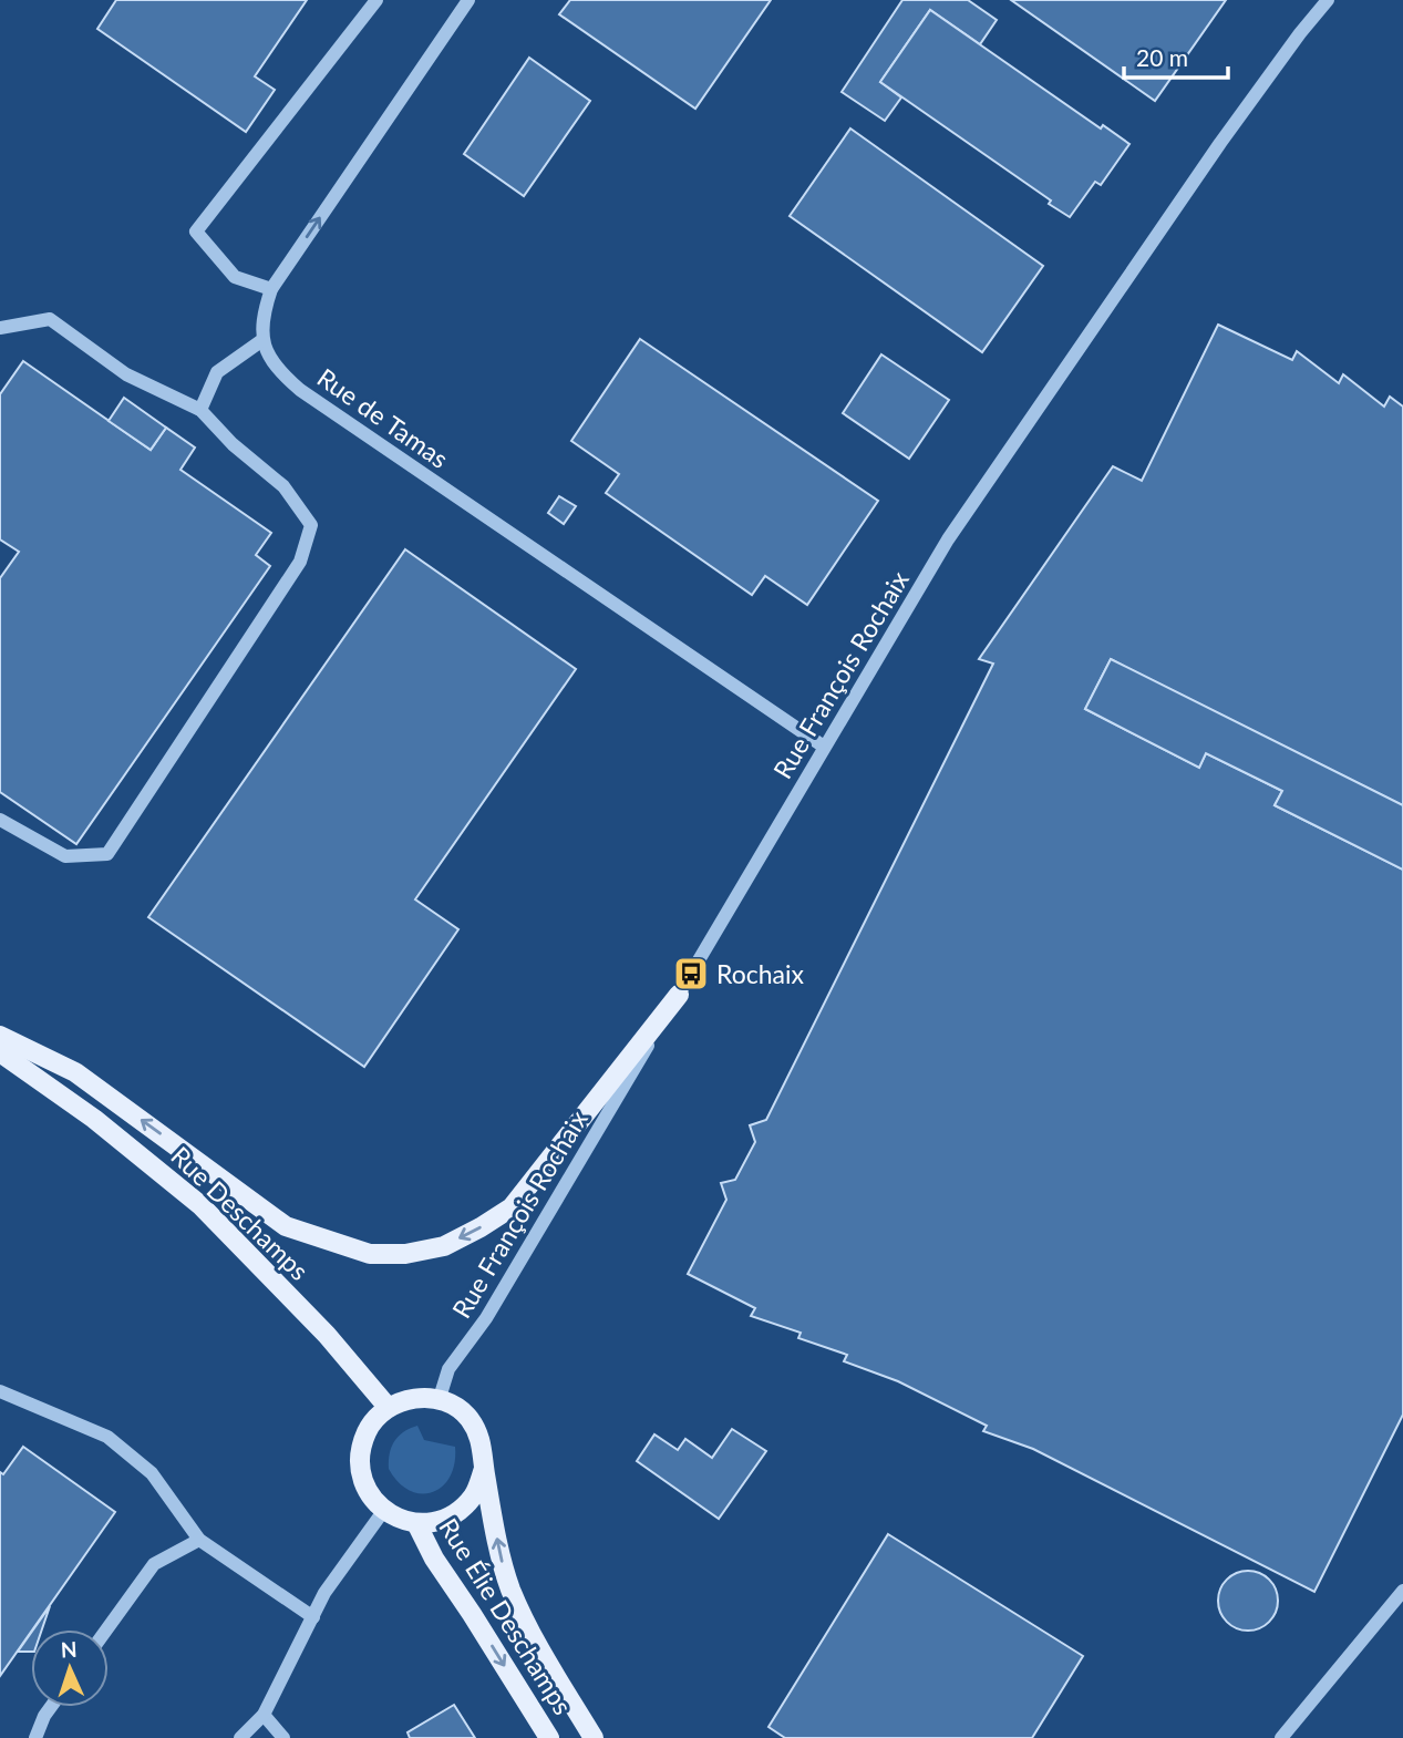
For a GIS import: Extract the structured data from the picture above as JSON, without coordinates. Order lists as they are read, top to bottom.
{
  "streets": {
    "main road": ["Rue Deschamps", "Rue Élie Deschamps"],
    "street": ["Rue de Tamas", "Rue François Rochaix"]
  },
  "crossings": [
    ["Rue de Tamas", "Rue François Rochaix"],
    ["Rue François Rochaix", "Rue Deschamps"],
    ["Rue François Rochaix", "Rue Élie Deschamps"],
    ["Rue Deschamps", "Rue Élie Deschamps"]
  ],
  "places": {
    "bus stop": ["Rochaix"]
  },
  "scale_bar": "20 m",
  "north": "top"
}
